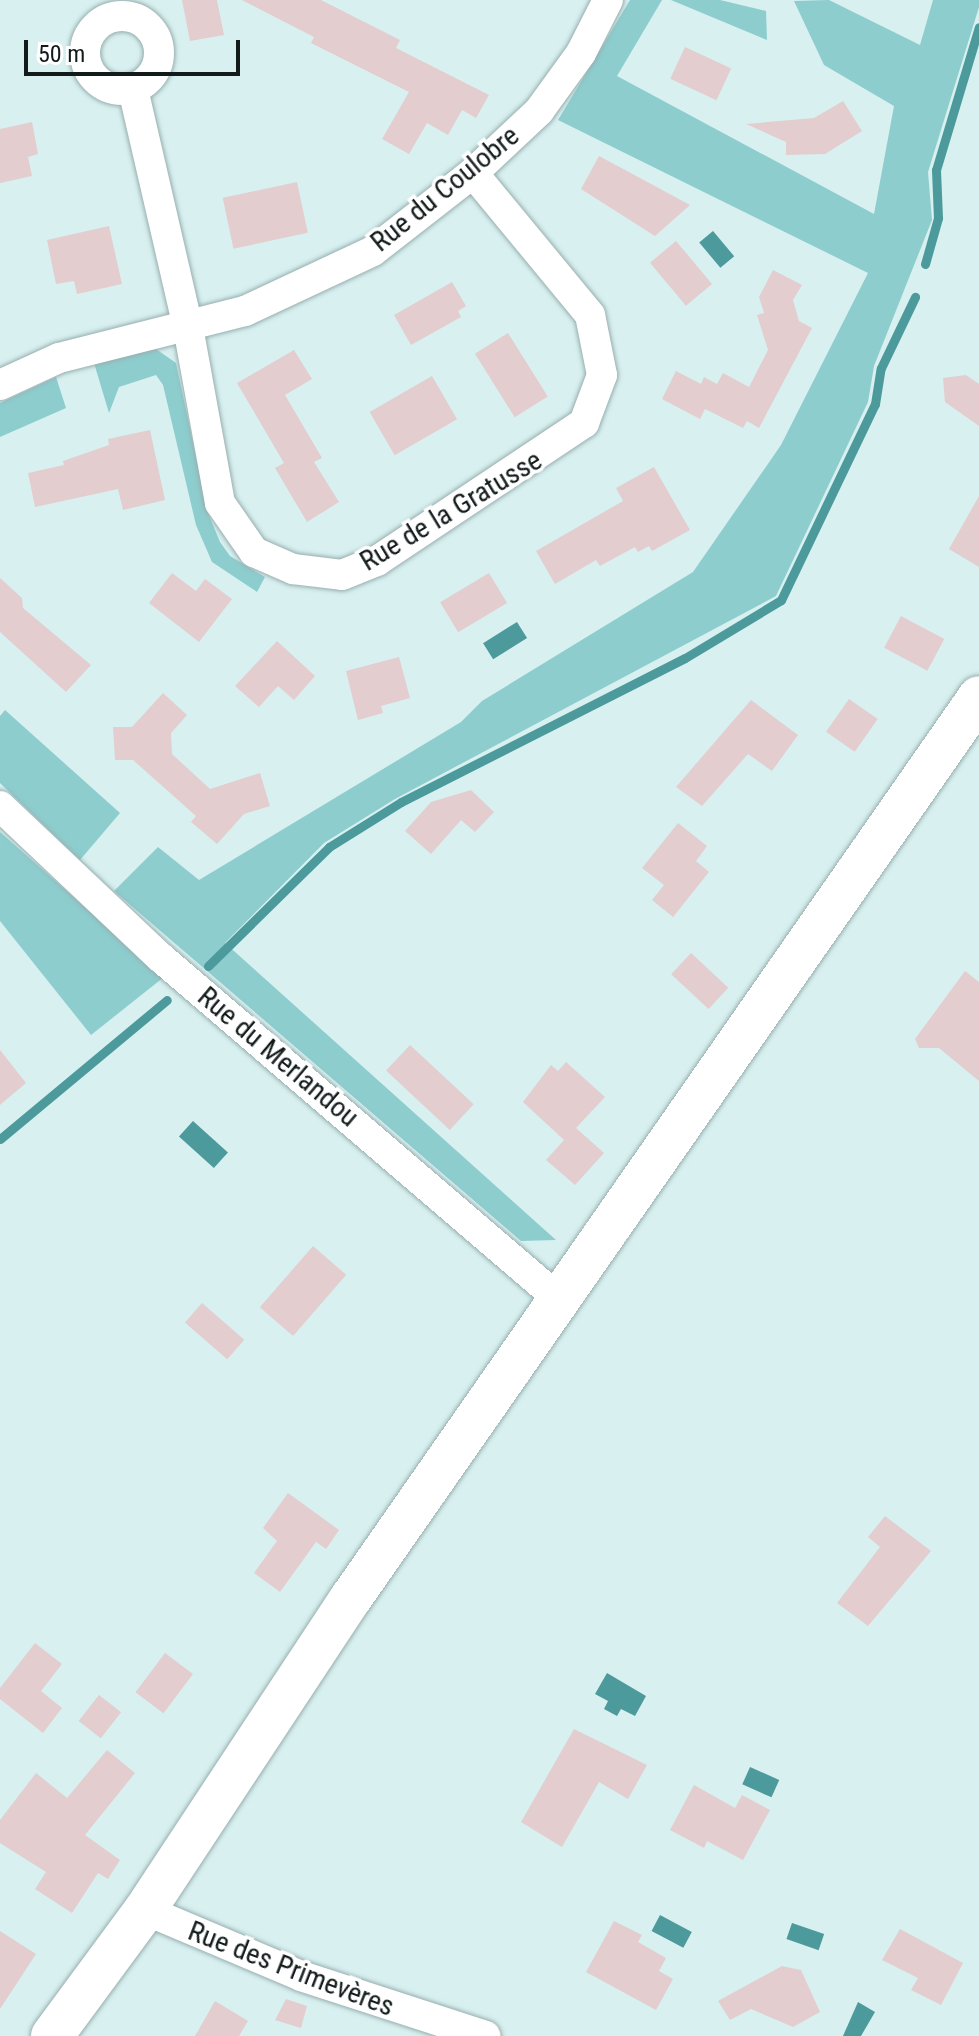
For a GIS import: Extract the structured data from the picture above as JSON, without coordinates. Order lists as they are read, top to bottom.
{
  "streets": {
    "street": [
      "Rue du Coulobre",
      "Rue de la Gratusse",
      "Rue du Merlandou",
      "Rue des Primevères"
    ]
  },
  "crossings": [
    ["Rue du Coulobre", "Rue de la Gratusse"]
  ],
  "scale_bar": "50 m"
}
